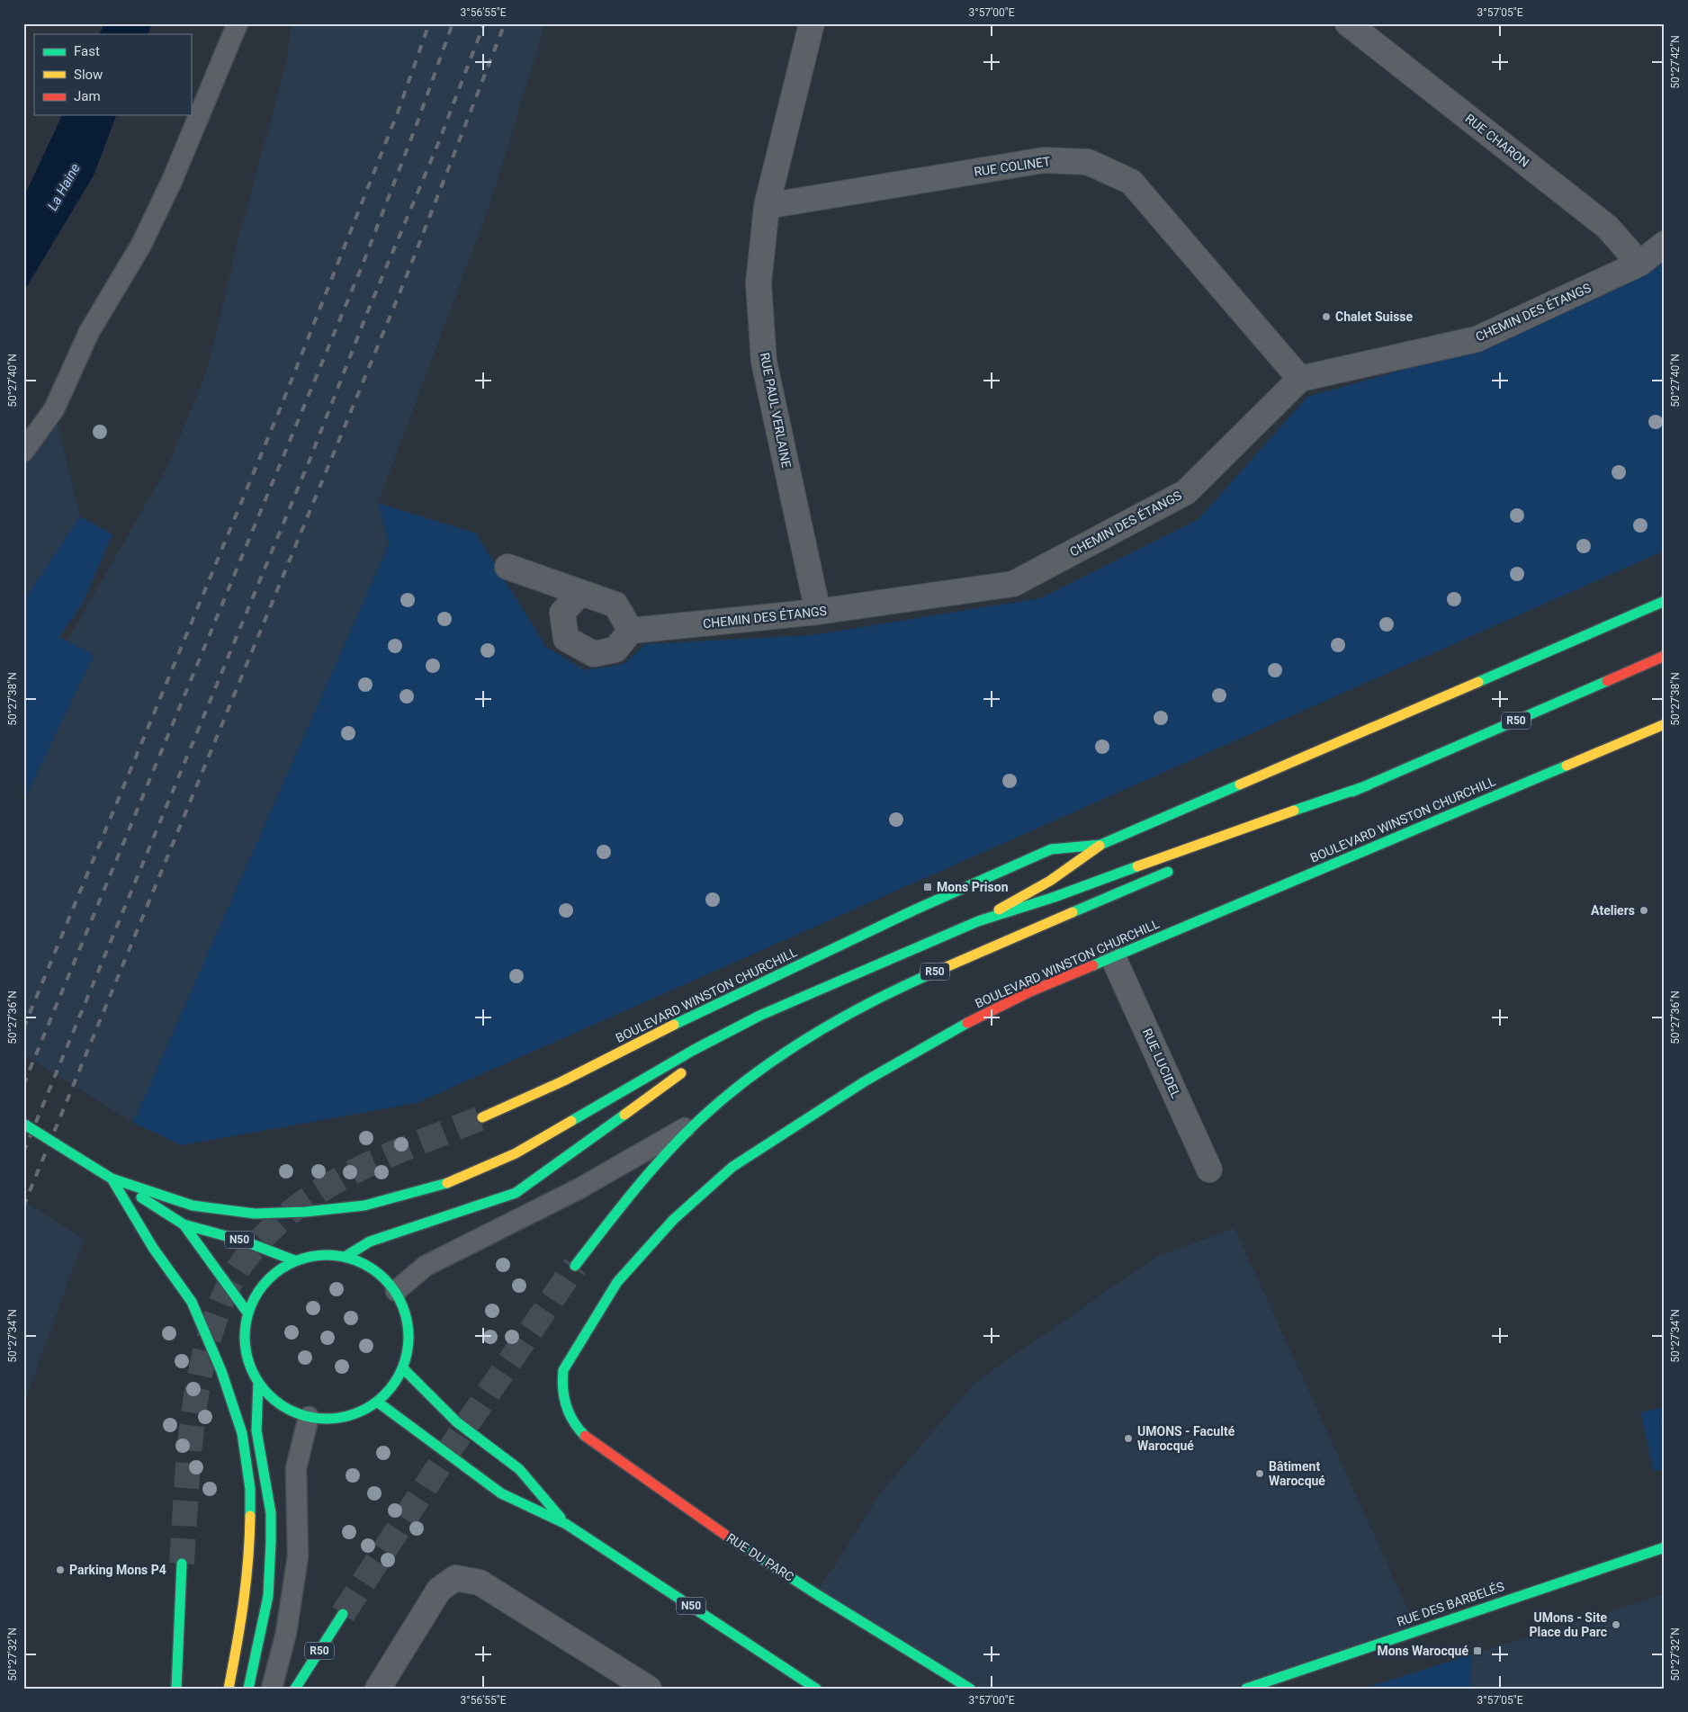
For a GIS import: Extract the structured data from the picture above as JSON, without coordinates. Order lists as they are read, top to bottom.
{
  "streets": {
    "main road": [
      "R50",
      "BOULEVARD WINSTON CHURCHILL",
      "N50",
      "RUE DU PARC",
      "RUE DES BARBELÉS"
    ],
    "street": [
      "RUE CHARON",
      "RUE COLINET",
      "CHEMIN DES ÉTANGS",
      "RUE PAUL VERLAINE",
      "RUE LUCIDEL"
    ]
  },
  "crossings": [
    ["RUE CHARON", "CHEMIN DES ÉTANGS"],
    ["RUE COLINET", "CHEMIN DES ÉTANGS"],
    ["RUE COLINET", "RUE PAUL VERLAINE"],
    ["CHEMIN DES ÉTANGS", "RUE PAUL VERLAINE"],
    ["BOULEVARD WINSTON CHURCHILL", "RUE LUCIDEL"],
    ["BOULEVARD WINSTON CHURCHILL", "RUE DU PARC"]
  ],
  "water": ["La Haine"],
  "places": {
    "other": [
      "Chalet Suisse",
      "Ateliers",
      "UMONS - Faculté Warocqué",
      "Bâtiment Warocqué",
      "Parking Mons P4",
      "UMons - Site Place du Parc"
    ],
    "transit": ["Mons Prison", "Mons Warocqué"]
  },
  "legend": ["Fast", "Slow", "Jam"],
  "coordinates": [
    "3°56'55\"E",
    "3°57'00\"E",
    "3°57'05\"E",
    "50°27'42\"N",
    "50°27'40\"N",
    "50°27'38\"N",
    "50°27'36\"N",
    "50°27'34\"N",
    "50°27'32\"N"
  ]
}
